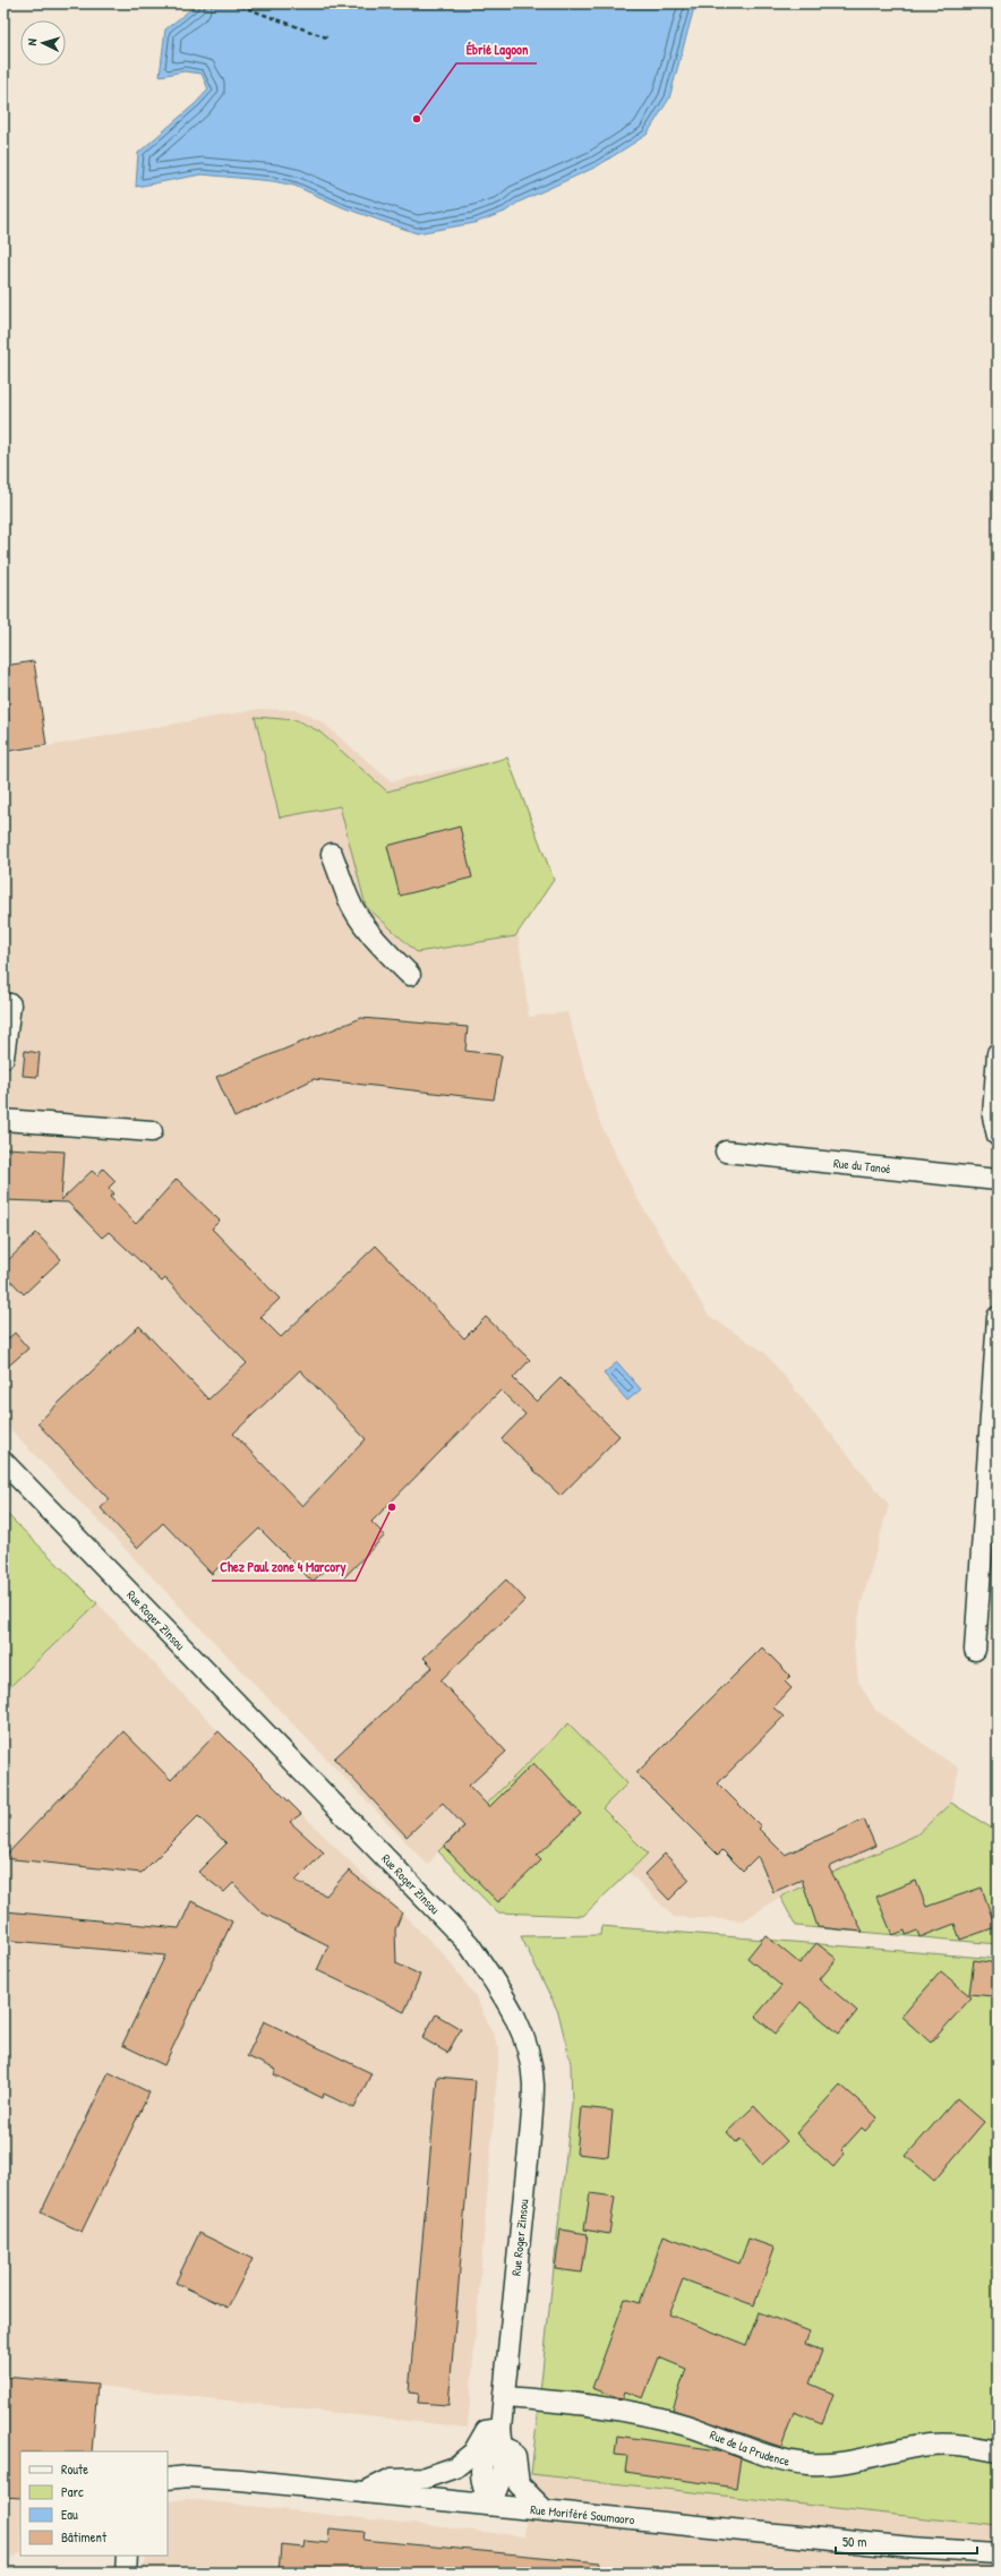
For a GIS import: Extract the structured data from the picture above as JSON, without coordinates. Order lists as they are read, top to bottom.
{
  "streets": {
    "street": [
      "Rue du Tanoé",
      "Rue Roger Zinsou",
      "Rue de la Prudence",
      "Rue Moriféré Soumaoro"
    ]
  },
  "crossings": [
    ["Rue Roger Zinsou", "Rue de la Prudence"],
    ["Rue Roger Zinsou", "Rue Moriféré Soumaoro"]
  ],
  "places": ["Ébrié Lagoon", "Chez Paul zone 4 Marcory"],
  "legend": [
    "Route",
    "Parc",
    "Eau",
    "Bâtiment"
  ],
  "scale_bar": "50 m",
  "north": "left"
}
